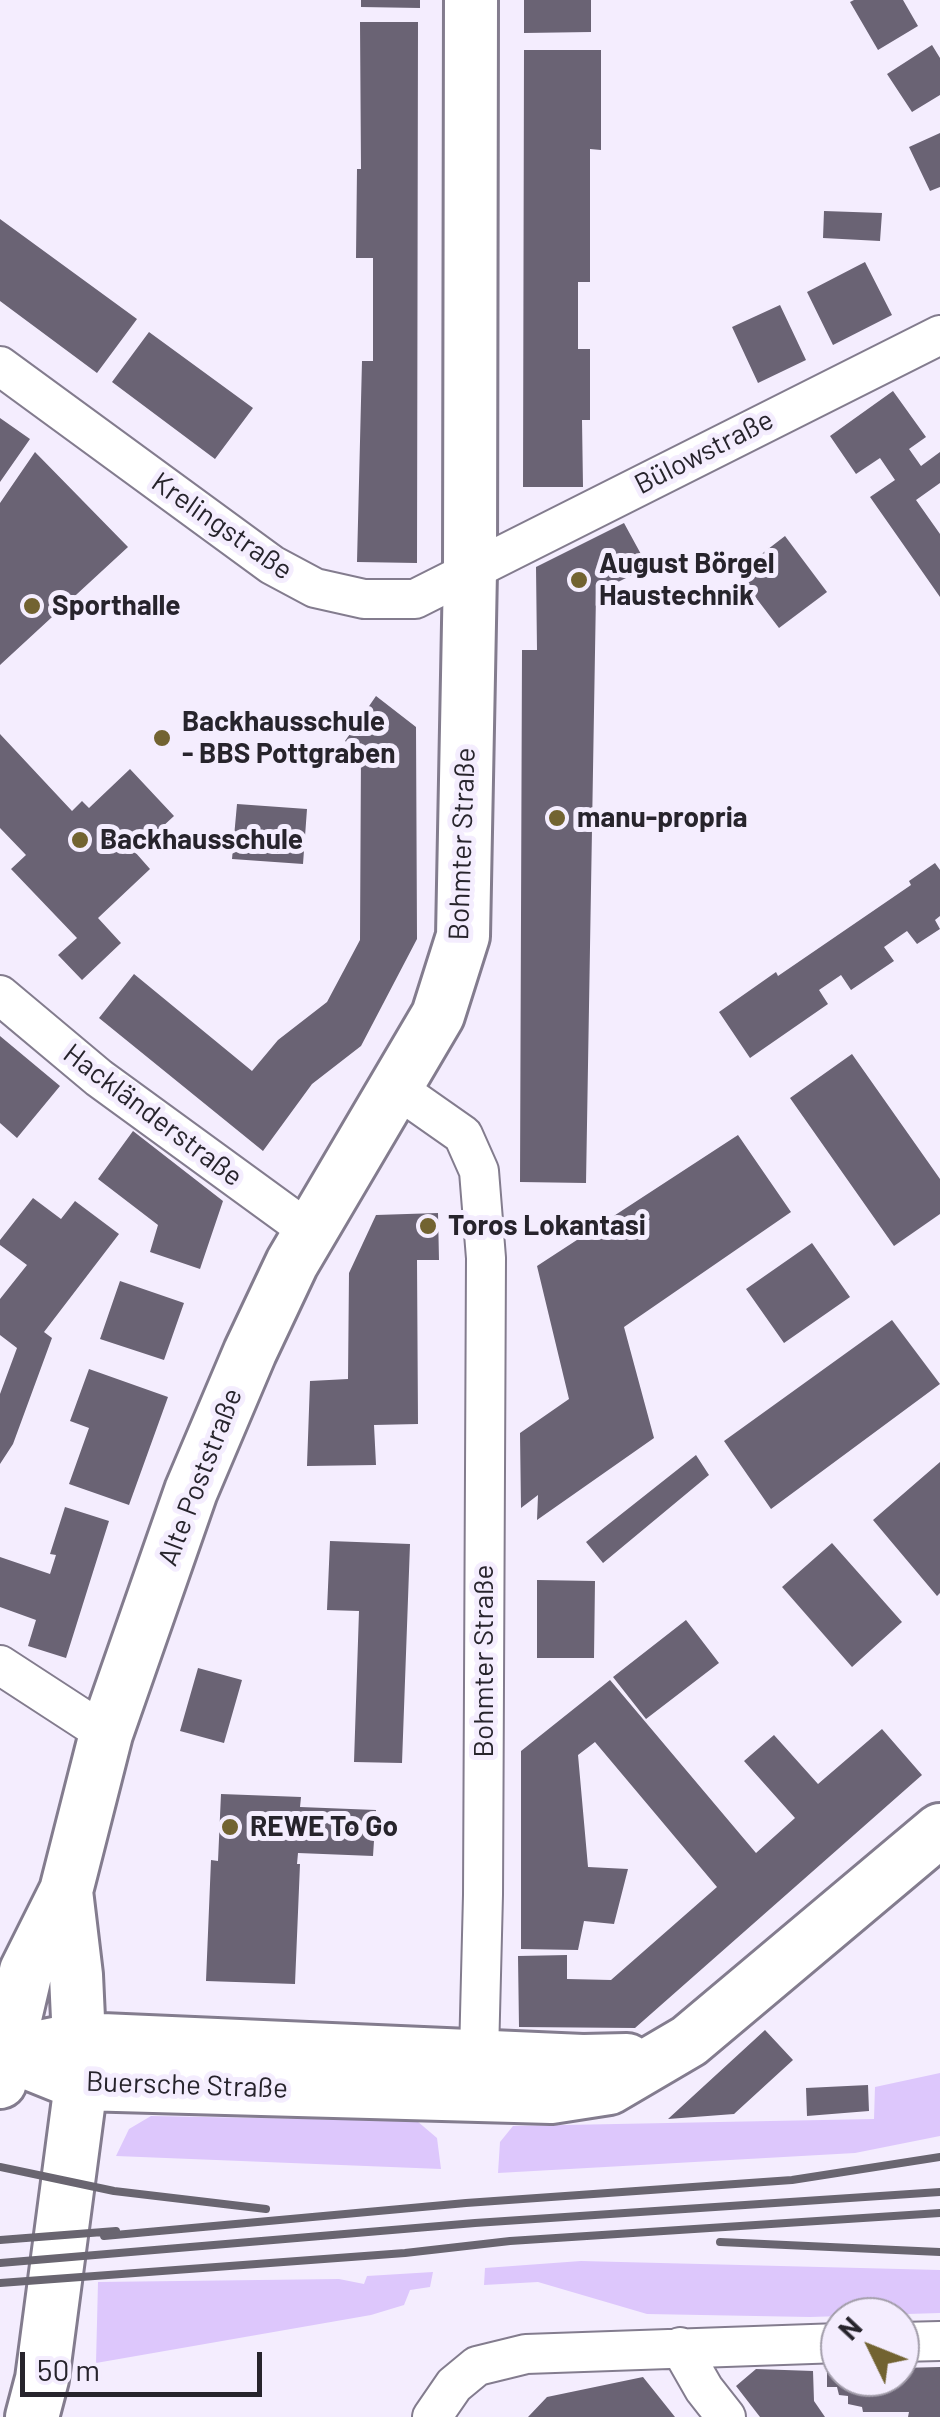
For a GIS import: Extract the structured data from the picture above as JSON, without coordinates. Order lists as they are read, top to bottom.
{
  "streets": {
    "main road": ["Bohmter Straße", "Alte Poststraße", "Buersche Straße"],
    "street": ["Bülowstraße", "Krelingstraße", "Hackländerstraße"]
  },
  "crossings": [
    ["Bülowstraße", "Krelingstraße"],
    ["Bülowstraße", "Bohmter Straße"],
    ["Krelingstraße", "Bohmter Straße"],
    ["Bohmter Straße", "Alte Poststraße"],
    ["Bohmter Straße", "Buersche Straße"],
    ["Hackländerstraße", "Alte Poststraße"],
    ["Alte Poststraße", "Buersche Straße"]
  ],
  "places": [
    "August Börgel Haustechnik",
    "Sporthalle",
    "Backhausschule - BBS Pottgraben",
    "manu-propria",
    "Backhausschule",
    "Toros Lokantasi",
    "REWE To Go"
  ],
  "scale_bar": "50 m",
  "north": "top left"
}
